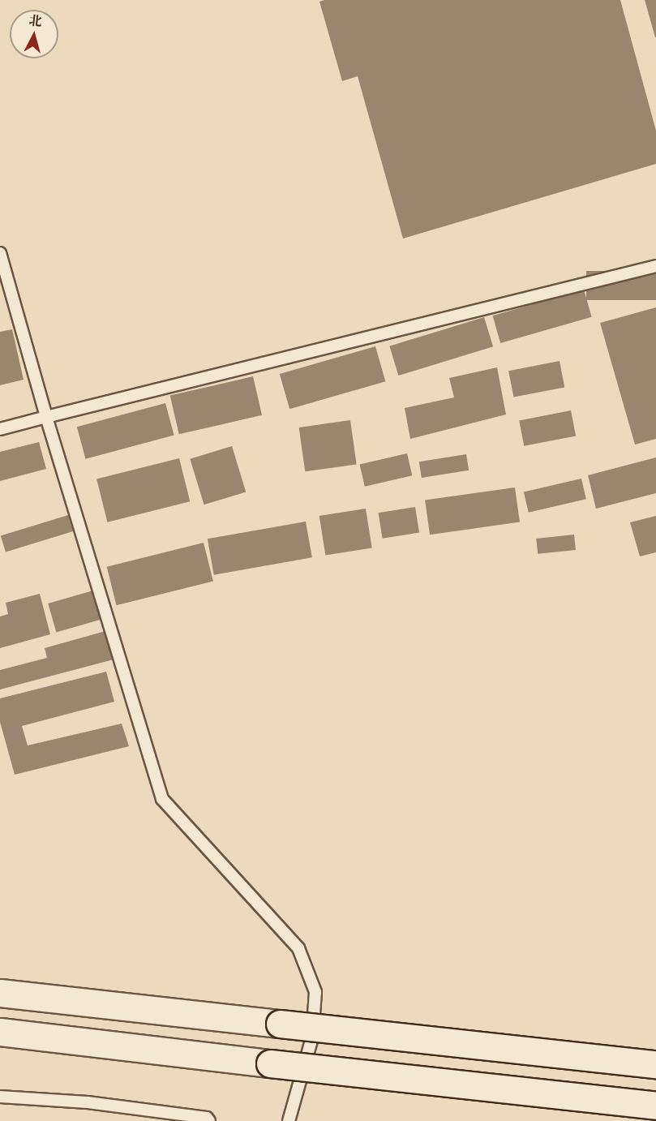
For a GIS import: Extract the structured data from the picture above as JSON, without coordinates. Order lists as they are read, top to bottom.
{
  "north": "top"
}
